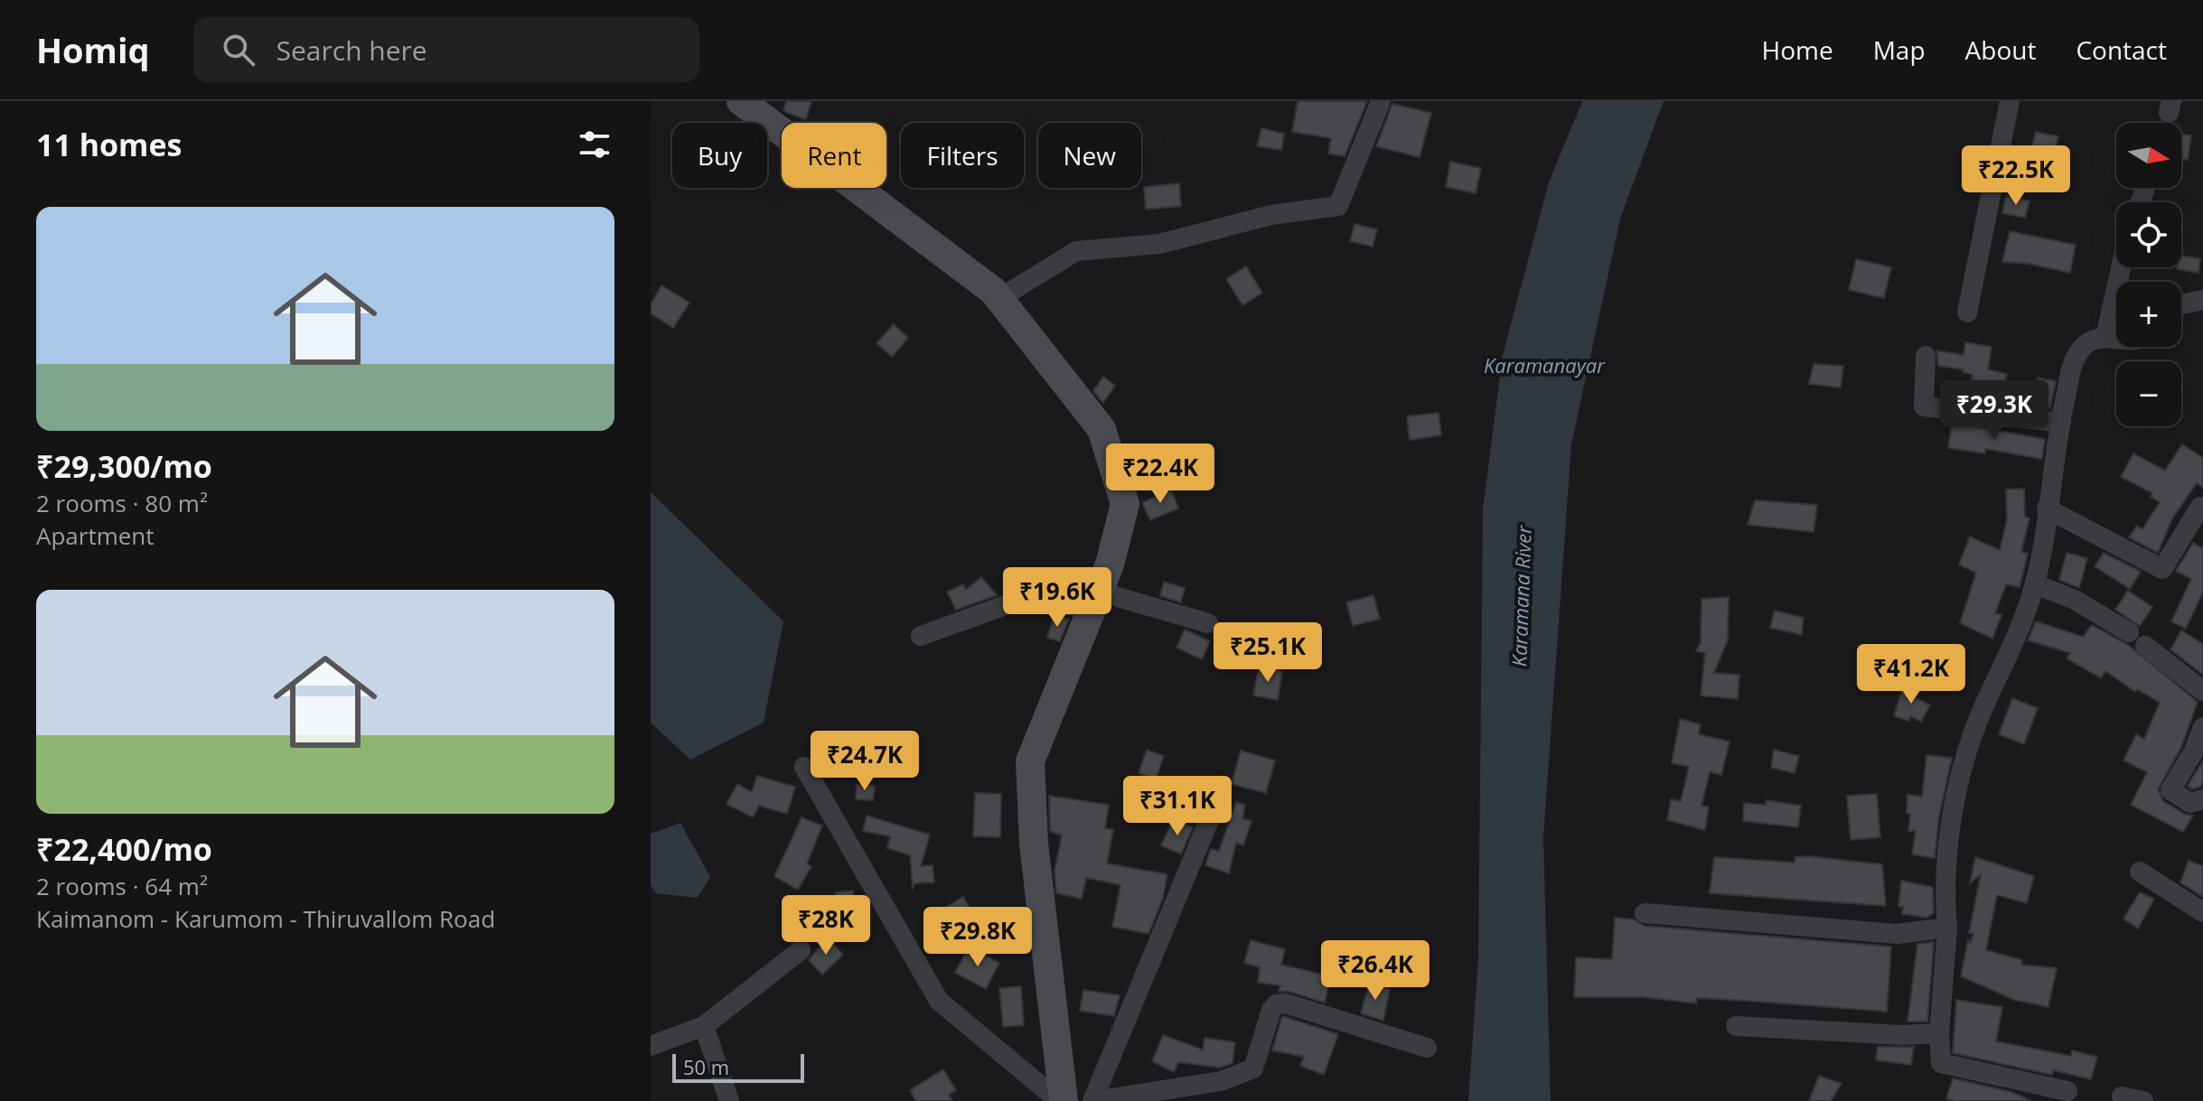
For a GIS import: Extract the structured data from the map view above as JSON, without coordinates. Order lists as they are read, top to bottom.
{
  "water": ["Karamanayar", "Karamana River"],
  "scale_bar": "50 m",
  "north": "right",
  "page": {
    "header": "Homiq",
    "search": "Search here",
    "nav": [
      "Home",
      "Map",
      "About",
      "Contact"
    ],
    "heading": "11 homes",
    "map_buttons": ["+", "−"],
    "chip": [
      "Buy",
      "Rent",
      "Filters",
      "New"
    ],
    "price": [
      "₹22.5K",
      "₹29.3K",
      "₹22.4K",
      "₹19.6K",
      "₹25.1K",
      "₹41.2K",
      "₹24.7K",
      "₹31.1K",
      "₹28K",
      "₹29.8K",
      "₹26.4K"
    ],
    "list": [
      {
        "name": "₹29,300/mo",
        "note": "2 rooms · 80 m² · Apartment"
      },
      {
        "name": "₹22,400/mo",
        "note": "2 rooms · 64 m² · Kaimanom - Karumom - Thiruvallom Road"
      }
    ],
    "scale": "50 m"
  }
}
